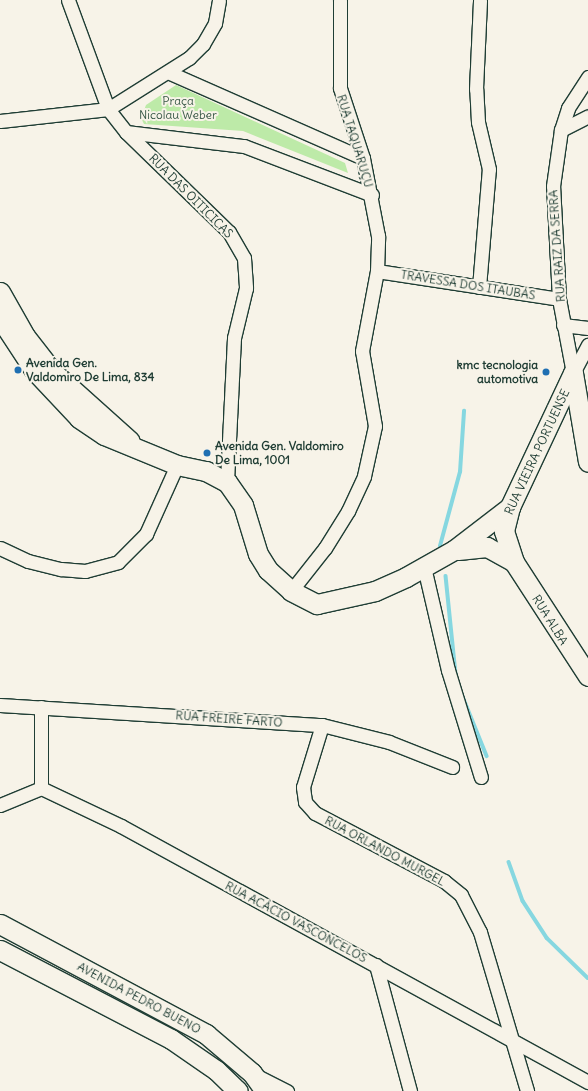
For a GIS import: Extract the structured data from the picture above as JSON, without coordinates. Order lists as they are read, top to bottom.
{
  "streets": {
    "street": [
      "RUA TAQUARUÇU",
      "RUA DAS OITICICAS",
      "RUA RAIZ DA SERRA",
      "TRAVESSA DOS ITAUBÁS",
      "RUA VIEIRA PORTUENSE",
      "RUA ALBA",
      "RUA FREIRE FARTO",
      "RUA ORLANDO MURGEL",
      "RUA ACÁCIO VASCONCELOS",
      "AVENIDA PEDRO BUENO"
    ]
  },
  "crossings": [
    ["RUA TAQUARUÇU", "TRAVESSA DOS ITAUBÁS"],
    ["RUA RAIZ DA SERRA", "TRAVESSA DOS ITAUBÁS"],
    ["RUA RAIZ DA SERRA", "RUA VIEIRA PORTUENSE"],
    ["RUA VIEIRA PORTUENSE", "RUA ALBA"],
    ["RUA FREIRE FARTO", "RUA ORLANDO MURGEL"],
    ["RUA ORLANDO MURGEL", "RUA ACÁCIO VASCONCELOS"]
  ],
  "parks": ["Praça Nicolau Weber"],
  "places": ["Avenida Gen. Valdomiro De Lima, 834", "kmc tecnologia automotiva", "Avenida Gen. Valdomiro De Lima, 1001"]
}
